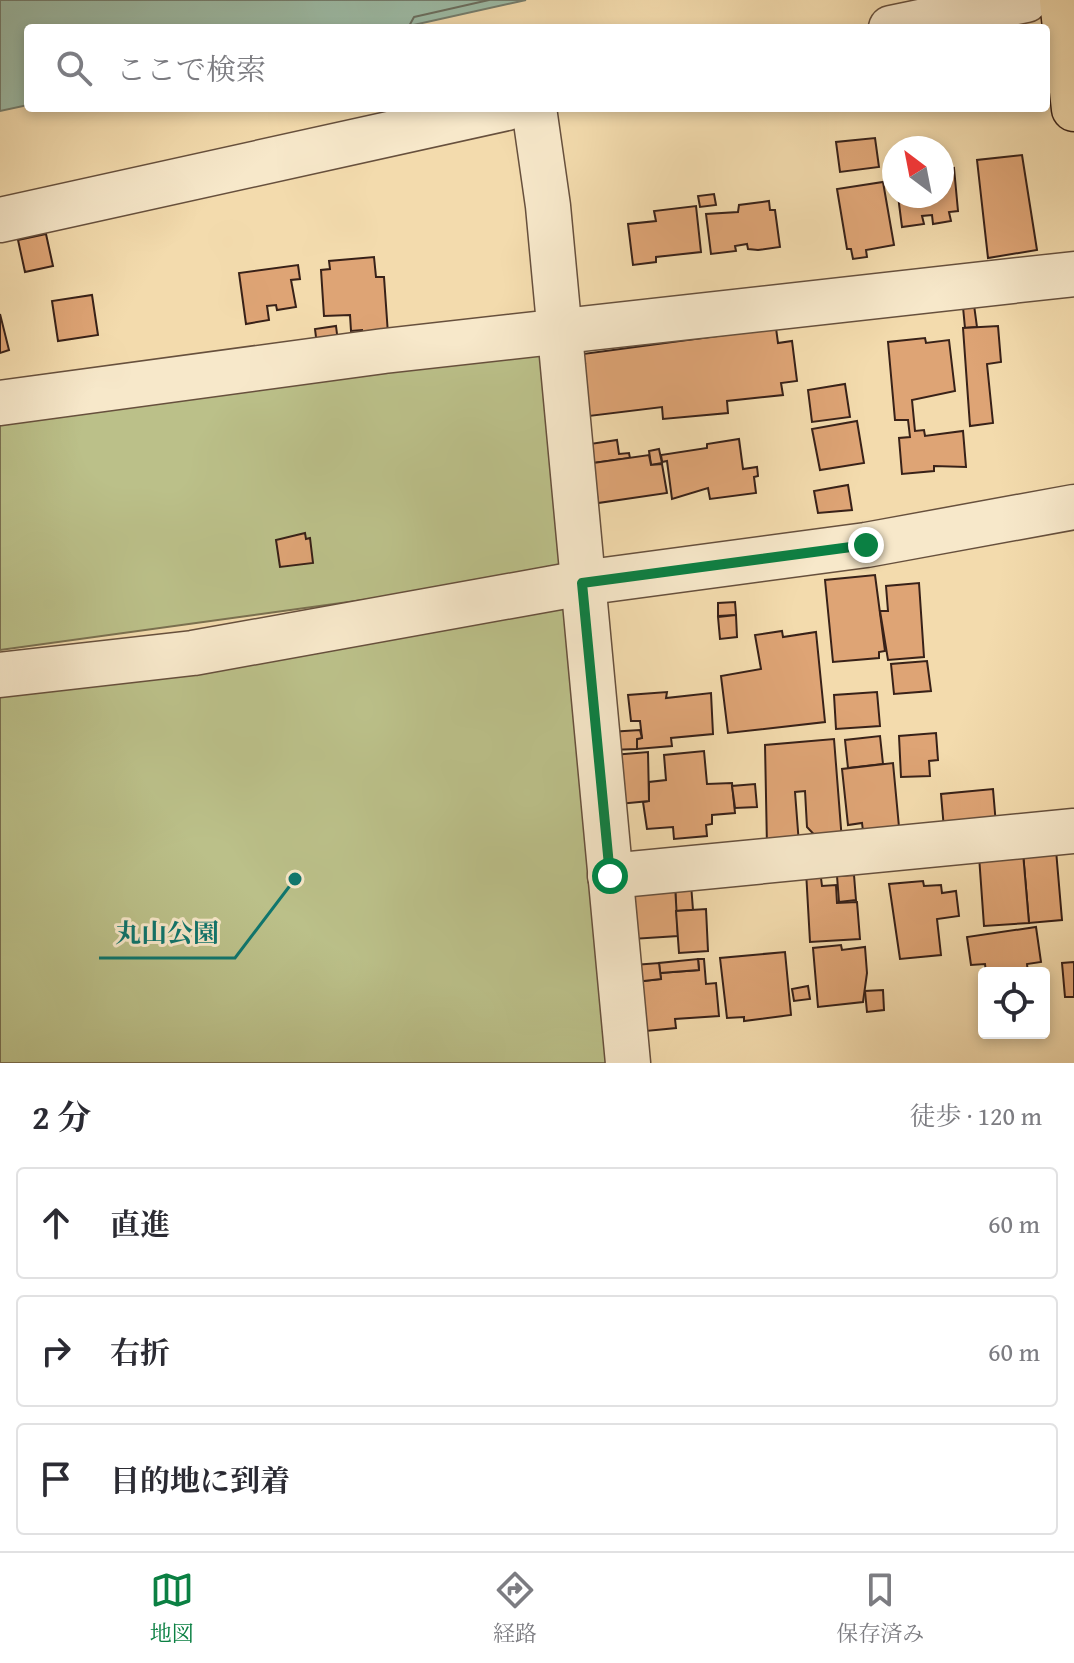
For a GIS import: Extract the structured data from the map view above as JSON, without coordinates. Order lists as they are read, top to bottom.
{
  "places": ["丸山公園"],
  "north": "top left",
  "page": {
    "search": "ここで検索",
    "heading": ["2 分", "徒歩 · 120 m"],
    "list": [
      ["直進", "60 m"],
      ["右折", "60 m"],
      "目的地に到着"
    ],
    "nav": ["地図", "経路", "保存済み"]
  }
}
